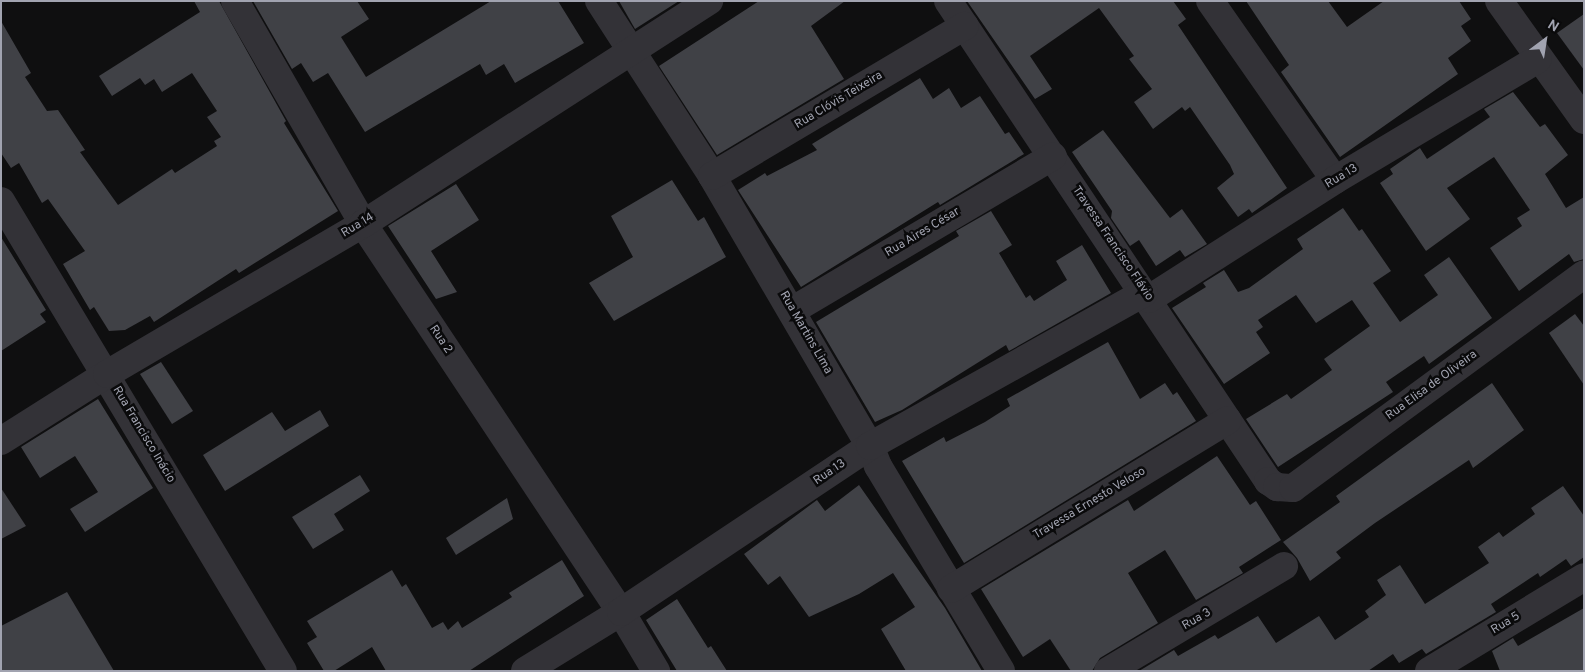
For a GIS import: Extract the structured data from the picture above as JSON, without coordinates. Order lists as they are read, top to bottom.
{
  "streets": {
    "street": [
      "Rua Clóvis Teixeira",
      "Rua 13",
      "Rua 14",
      "Rua Aires César",
      "Travessa Francisco Flávio",
      "Rua Martins Lima",
      "Rua 2",
      "Rua Elisa de Oliveira",
      "Rua Francisco Inácio",
      "Travessa Ernesto Veloso",
      "Rua 3",
      "Rua 5"
    ]
  },
  "crossings": [
    ["Rua Clóvis Teixeira", "Travessa Francisco Flávio"],
    ["Rua Clóvis Teixeira", "Rua Martins Lima"],
    ["Rua 13", "Travessa Francisco Flávio"],
    ["Rua 13", "Rua Martins Lima"],
    ["Rua 13", "Rua 2"],
    ["Rua 14", "Rua Martins Lima"],
    ["Rua 14", "Rua 2"],
    ["Rua 14", "Rua Francisco Inácio"],
    ["Rua Aires César", "Travessa Francisco Flávio"],
    ["Rua Aires César", "Rua Martins Lima"],
    ["Travessa Francisco Flávio", "Rua Elisa de Oliveira"],
    ["Travessa Francisco Flávio", "Travessa Ernesto Veloso"],
    ["Rua Martins Lima", "Travessa Ernesto Veloso"]
  ],
  "north": "top right"
}
